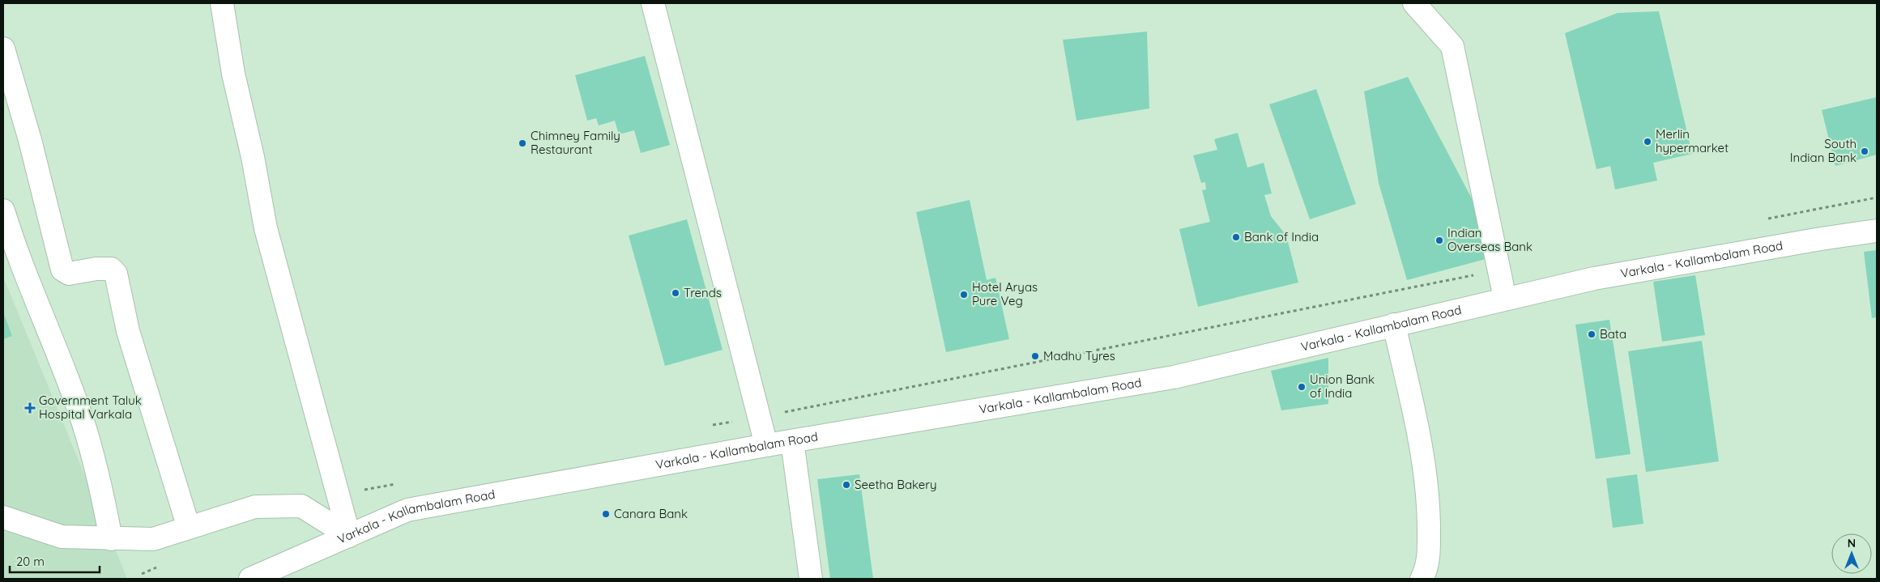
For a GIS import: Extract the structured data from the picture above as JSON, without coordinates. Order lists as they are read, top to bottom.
{
  "streets": {
    "street": ["Varkala - Kallambalam Road"]
  },
  "places": {
    "other": [
      "Merlin hypermarket",
      "Chimney Family Restaurant",
      "South Indian Bank",
      "Bank of India",
      "Indian Overseas Bank",
      "Trends",
      "Hotel Aryas Pure Veg",
      "Bata",
      "Madhu Tyres",
      "Union Bank of India",
      "Seetha Bakery",
      "Canara Bank"
    ],
    "health": ["Government Taluk Hospital Varkala"]
  },
  "scale_bar": "20 m",
  "north": "top"
}
